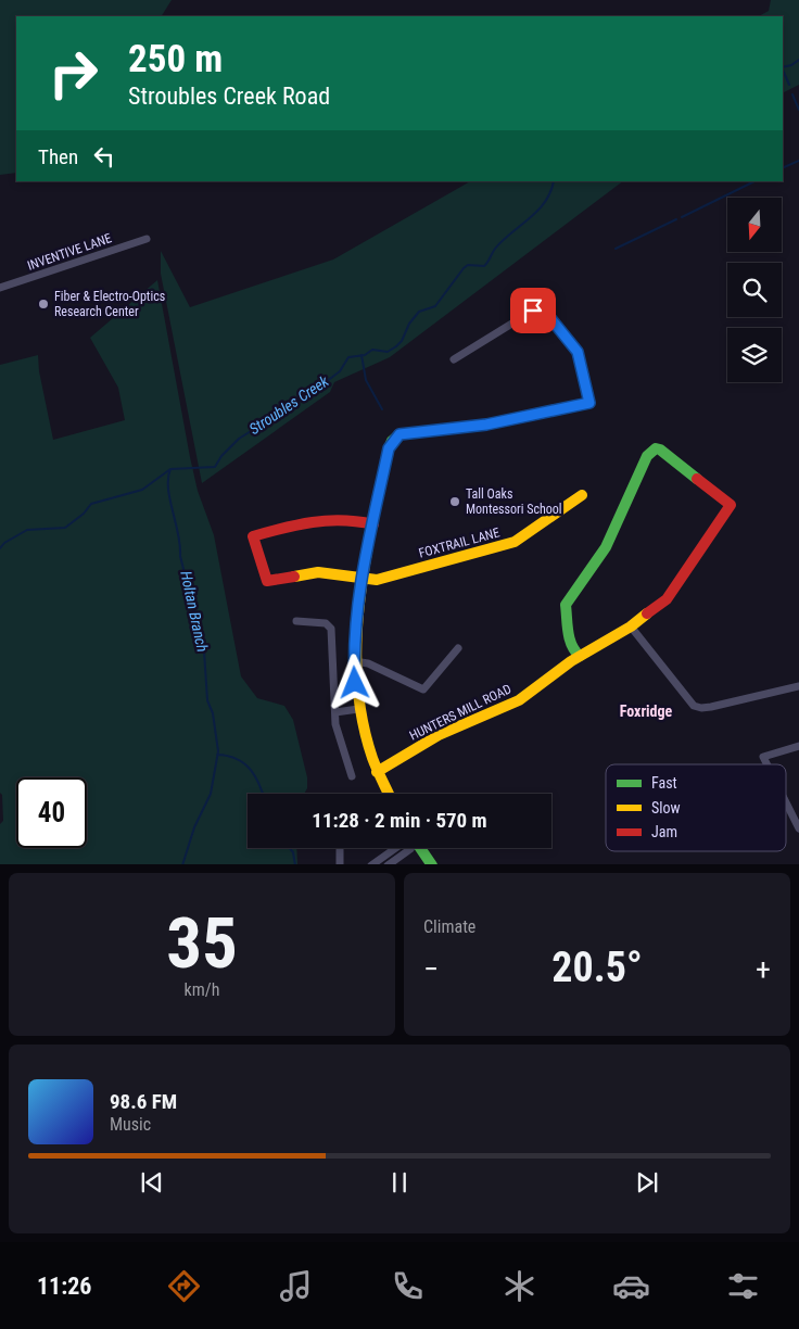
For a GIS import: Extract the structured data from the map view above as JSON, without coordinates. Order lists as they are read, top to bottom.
{
  "streets": {
    "street": ["INVENTIVE LANE", "FOXTRAIL LANE", "HUNTERS MILL ROAD"]
  },
  "districts": ["Foxridge"],
  "water": ["Stroubles Creek", "Holtan Branch"],
  "places": ["Fiber & Electro-Optics Research Center", "Tall Oaks Montessori School"],
  "legend": ["Fast", "Slow", "Jam"],
  "north": "bottom",
  "page": {
    "turn": ["250 m", "Stroubles Creek Road"],
    "then": "Then",
    "limit": "40",
    "trip": "11:28 · 2 min · 570 m",
    "tile": [
      ["35", "km/h"],
      "Climate"
    ],
    "heat": ["−", "20.5°", "+"],
    "song": ["98.6 FM", "Music"],
    "tabs": "11:26"
  }
}
